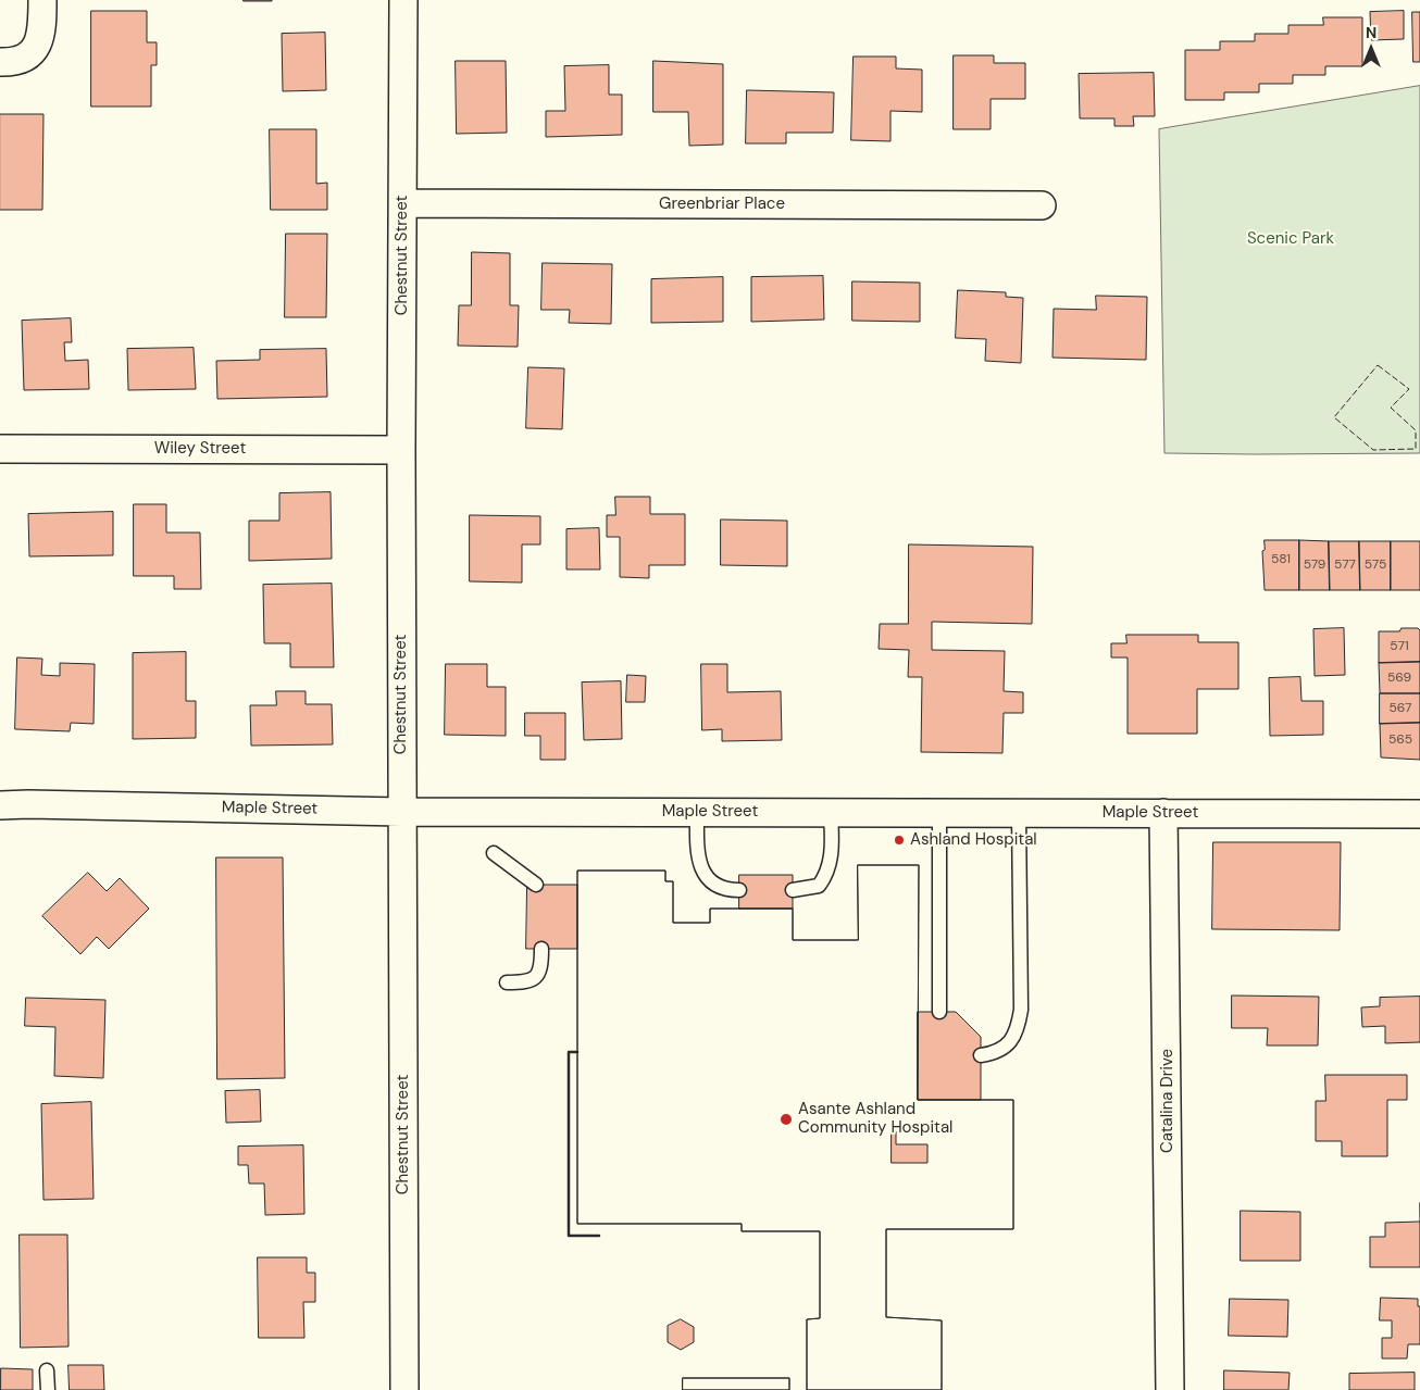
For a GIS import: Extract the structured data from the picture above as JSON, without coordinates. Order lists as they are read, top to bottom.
{
  "streets": {
    "street": [
      "Greenbriar Place",
      "Chestnut Street",
      "Wiley Street",
      "Maple Street",
      "Catalina Drive"
    ]
  },
  "crossings": [
    ["Greenbriar Place", "Chestnut Street"],
    ["Chestnut Street", "Wiley Street"],
    ["Chestnut Street", "Maple Street"],
    ["Maple Street", "Catalina Drive"]
  ],
  "parks": ["Scenic Park"],
  "places": ["Ashland Hospital", "Asante Ashland Community Hospital"],
  "house_numbers": [
    "581",
    "579",
    "577",
    "575",
    "571",
    "569",
    "567",
    "565"
  ],
  "north": "top"
}
